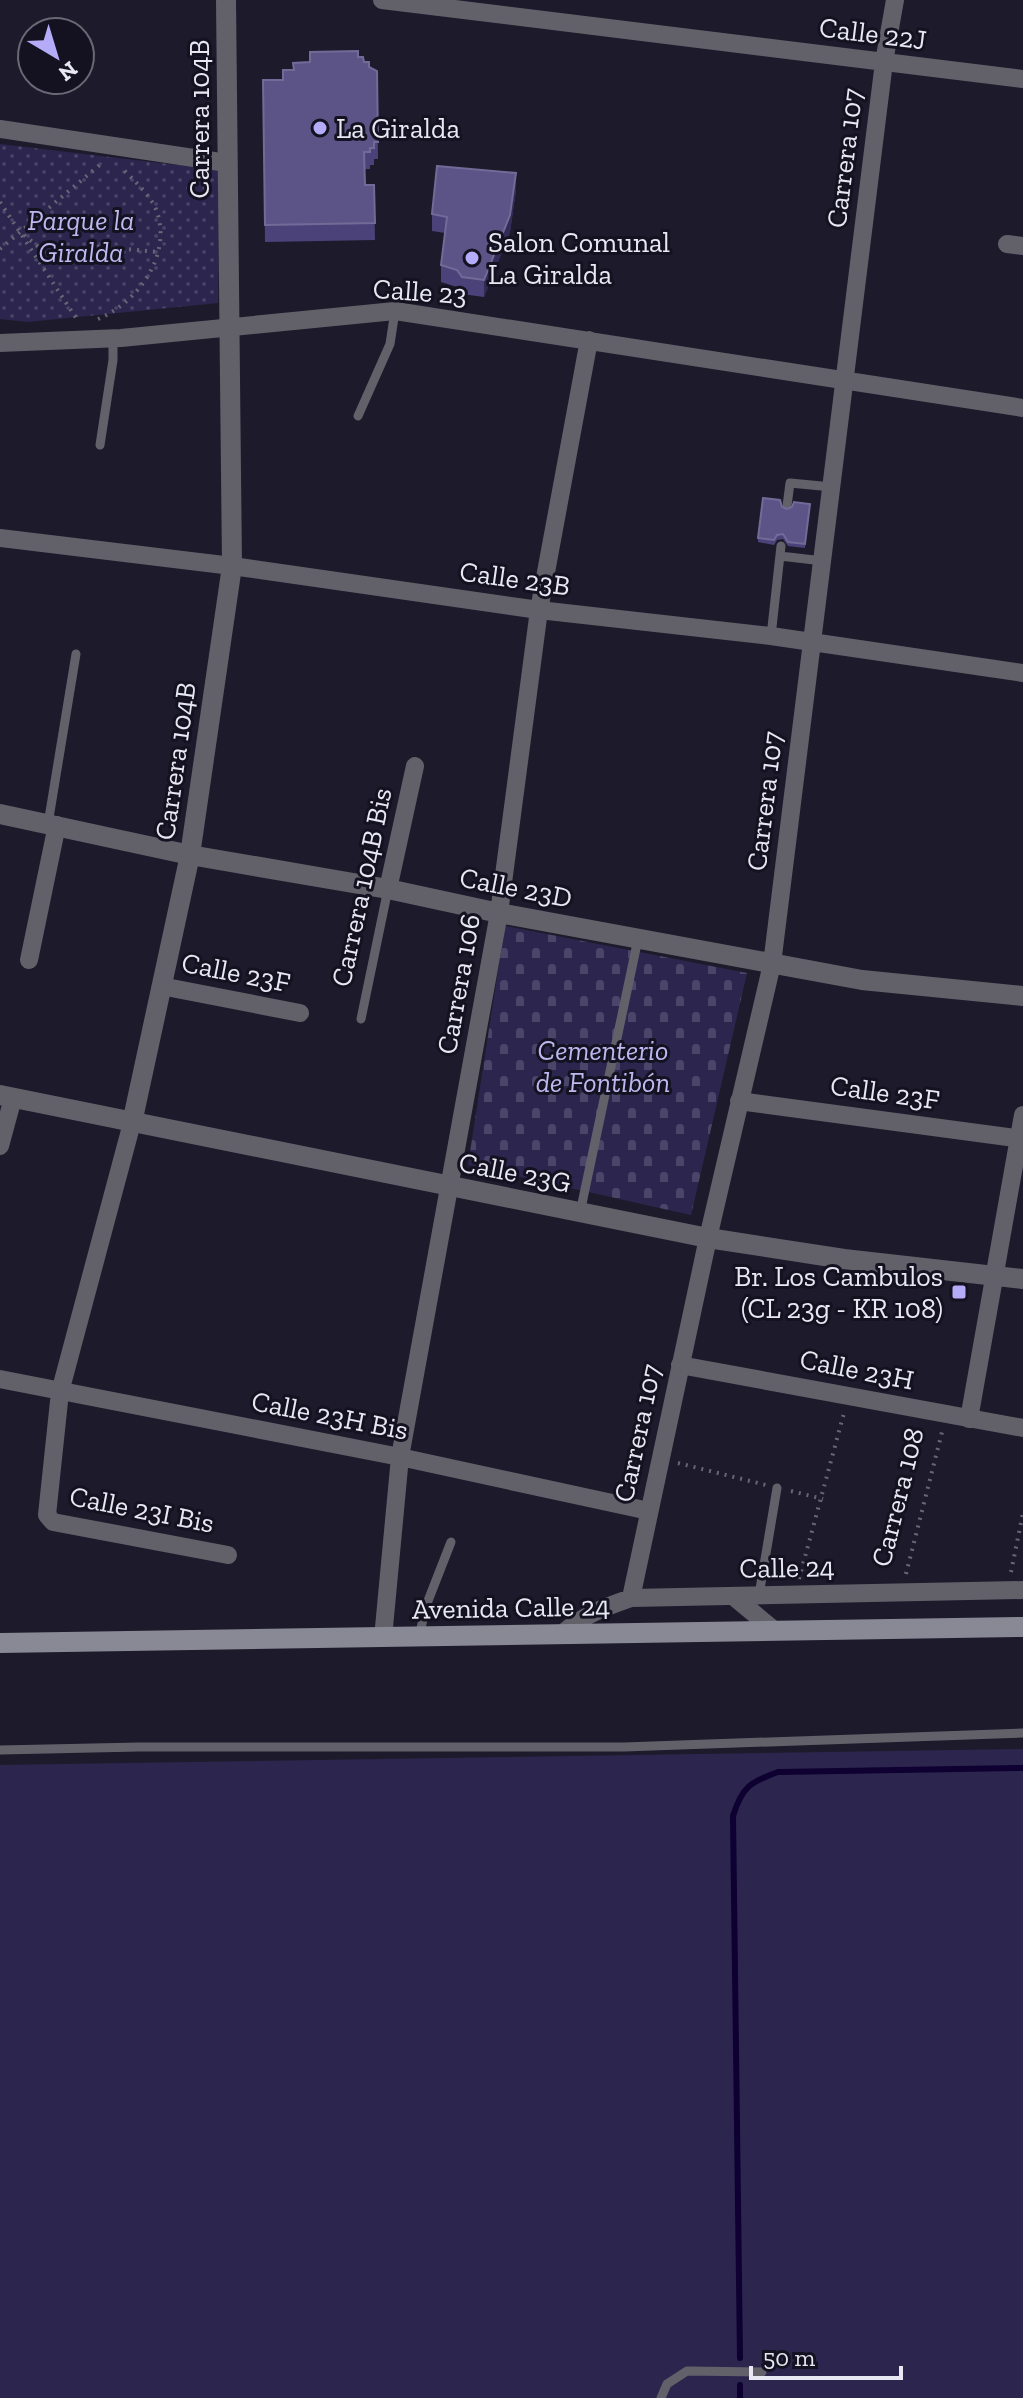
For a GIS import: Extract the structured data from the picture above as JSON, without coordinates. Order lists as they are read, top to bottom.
{
  "streets": {
    "main road": ["Avenida Calle 24"],
    "street": [
      "Calle 22J",
      "Carrera 104B",
      "Carrera 107",
      "Calle 23",
      "Calle 23B",
      "Carrera 104B Bis",
      "Calle 23D",
      "Calle 23F",
      "Carrera 106",
      "Calle 23G",
      "Calle 23H",
      "Calle 23H Bis",
      "Carrera 108",
      "Calle 23I Bis",
      "Calle 24"
    ]
  },
  "crossings": [
    ["Calle 22J", "Carrera 107"],
    ["Carrera 104B", "Calle 23"],
    ["Carrera 104B", "Calle 23B"],
    ["Carrera 104B", "Calle 23D"],
    ["Carrera 104B", "Calle 23F"],
    ["Carrera 104B", "Calle 23G"],
    ["Carrera 104B", "Calle 23H Bis"],
    ["Carrera 104B", "Calle 23I Bis"],
    ["Carrera 107", "Calle 23"],
    ["Carrera 107", "Calle 23B"],
    ["Carrera 107", "Calle 23D"],
    ["Carrera 107", "Calle 23F"],
    ["Carrera 107", "Calle 23G"],
    ["Carrera 107", "Calle 23H"],
    ["Carrera 107", "Calle 23H Bis"],
    ["Carrera 107", "Calle 24"],
    ["Calle 23", "Carrera 106"],
    ["Calle 23B", "Carrera 106"],
    ["Carrera 104B Bis", "Calle 23D"],
    ["Calle 23D", "Carrera 106"],
    ["Calle 23F", "Carrera 108"],
    ["Carrera 106", "Calle 23G"],
    ["Carrera 106", "Calle 23H Bis"],
    ["Carrera 106", "Avenida Calle 24"],
    ["Calle 23G", "Carrera 108"],
    ["Calle 23H", "Carrera 108"],
    ["Carrera 108", "Calle 24"],
    ["Calle 24", "Avenida Calle 24"]
  ],
  "parks": ["Parque la Giralda", "Cementerio de Fontibón"],
  "places": {
    "other": ["La Giralda", "Salon Comunal La Giralda"],
    "transit": ["Br. Los Cambulos (CL 23g - KR 108)"]
  },
  "scale_bar": "50 m",
  "north": "bottom right"
}
